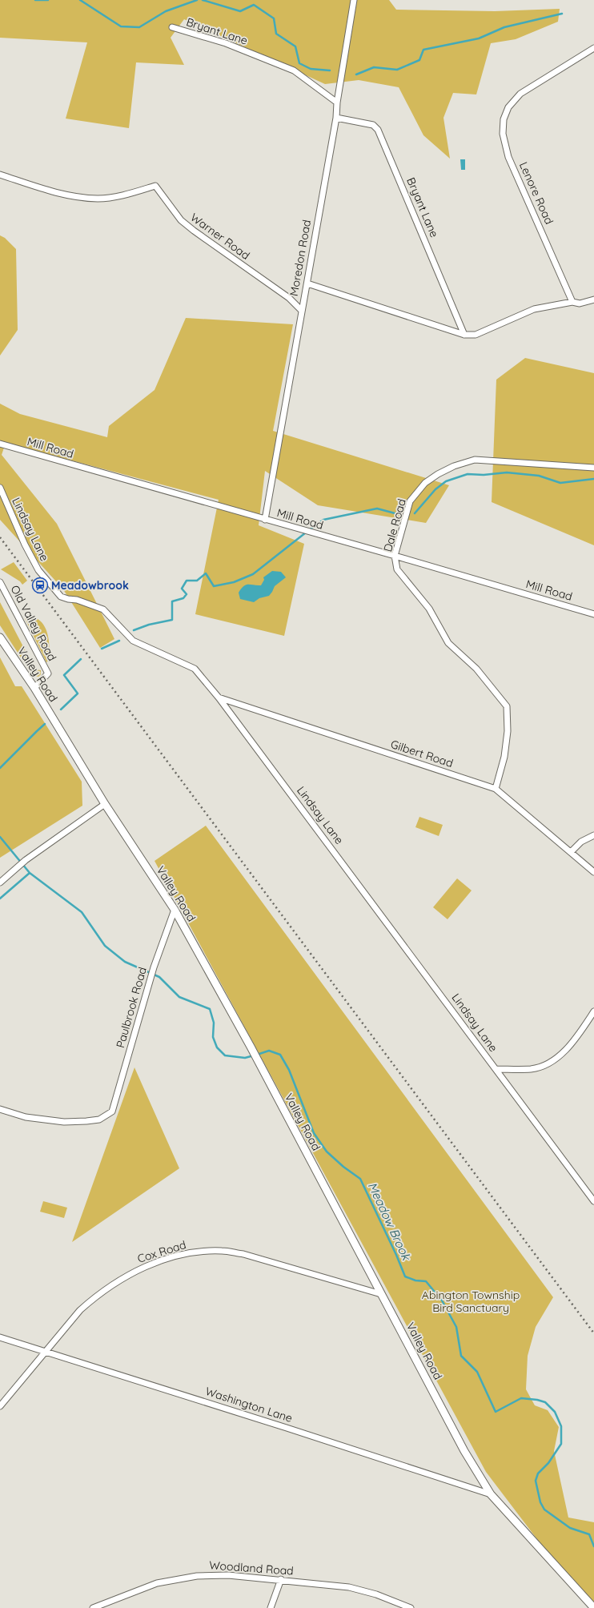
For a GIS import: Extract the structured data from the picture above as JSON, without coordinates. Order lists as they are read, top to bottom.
{
  "streets": {
    "main road": ["Valley Road"],
    "street": [
      "Bryant Lane",
      "Lenore Road",
      "Warner Road",
      "Moredon Road",
      "Mill Road",
      "Dale Road",
      "Lindsay Lane",
      "Old Valley Road",
      "Gilbert Road",
      "Paulbrook Road",
      "Cox Road",
      "Washington Lane",
      "Woodland Road"
    ]
  },
  "crossings": [
    ["Bryant Lane", "Moredon Road"],
    ["Warner Road", "Moredon Road"],
    ["Moredon Road", "Mill Road"],
    ["Mill Road", "Dale Road"],
    ["Dale Road", "Gilbert Road"],
    ["Lindsay Lane", "Gilbert Road"],
    ["Old Valley Road", "Valley Road"],
    ["Valley Road", "Paulbrook Road"],
    ["Valley Road", "Cox Road"],
    ["Valley Road", "Washington Lane"],
    ["Cox Road", "Washington Lane"]
  ],
  "water": ["Meadow Brook"],
  "parks": ["Abington Township Bird Sanctuary"],
  "places": {
    "station": ["Meadowbrook"]
  }
}
